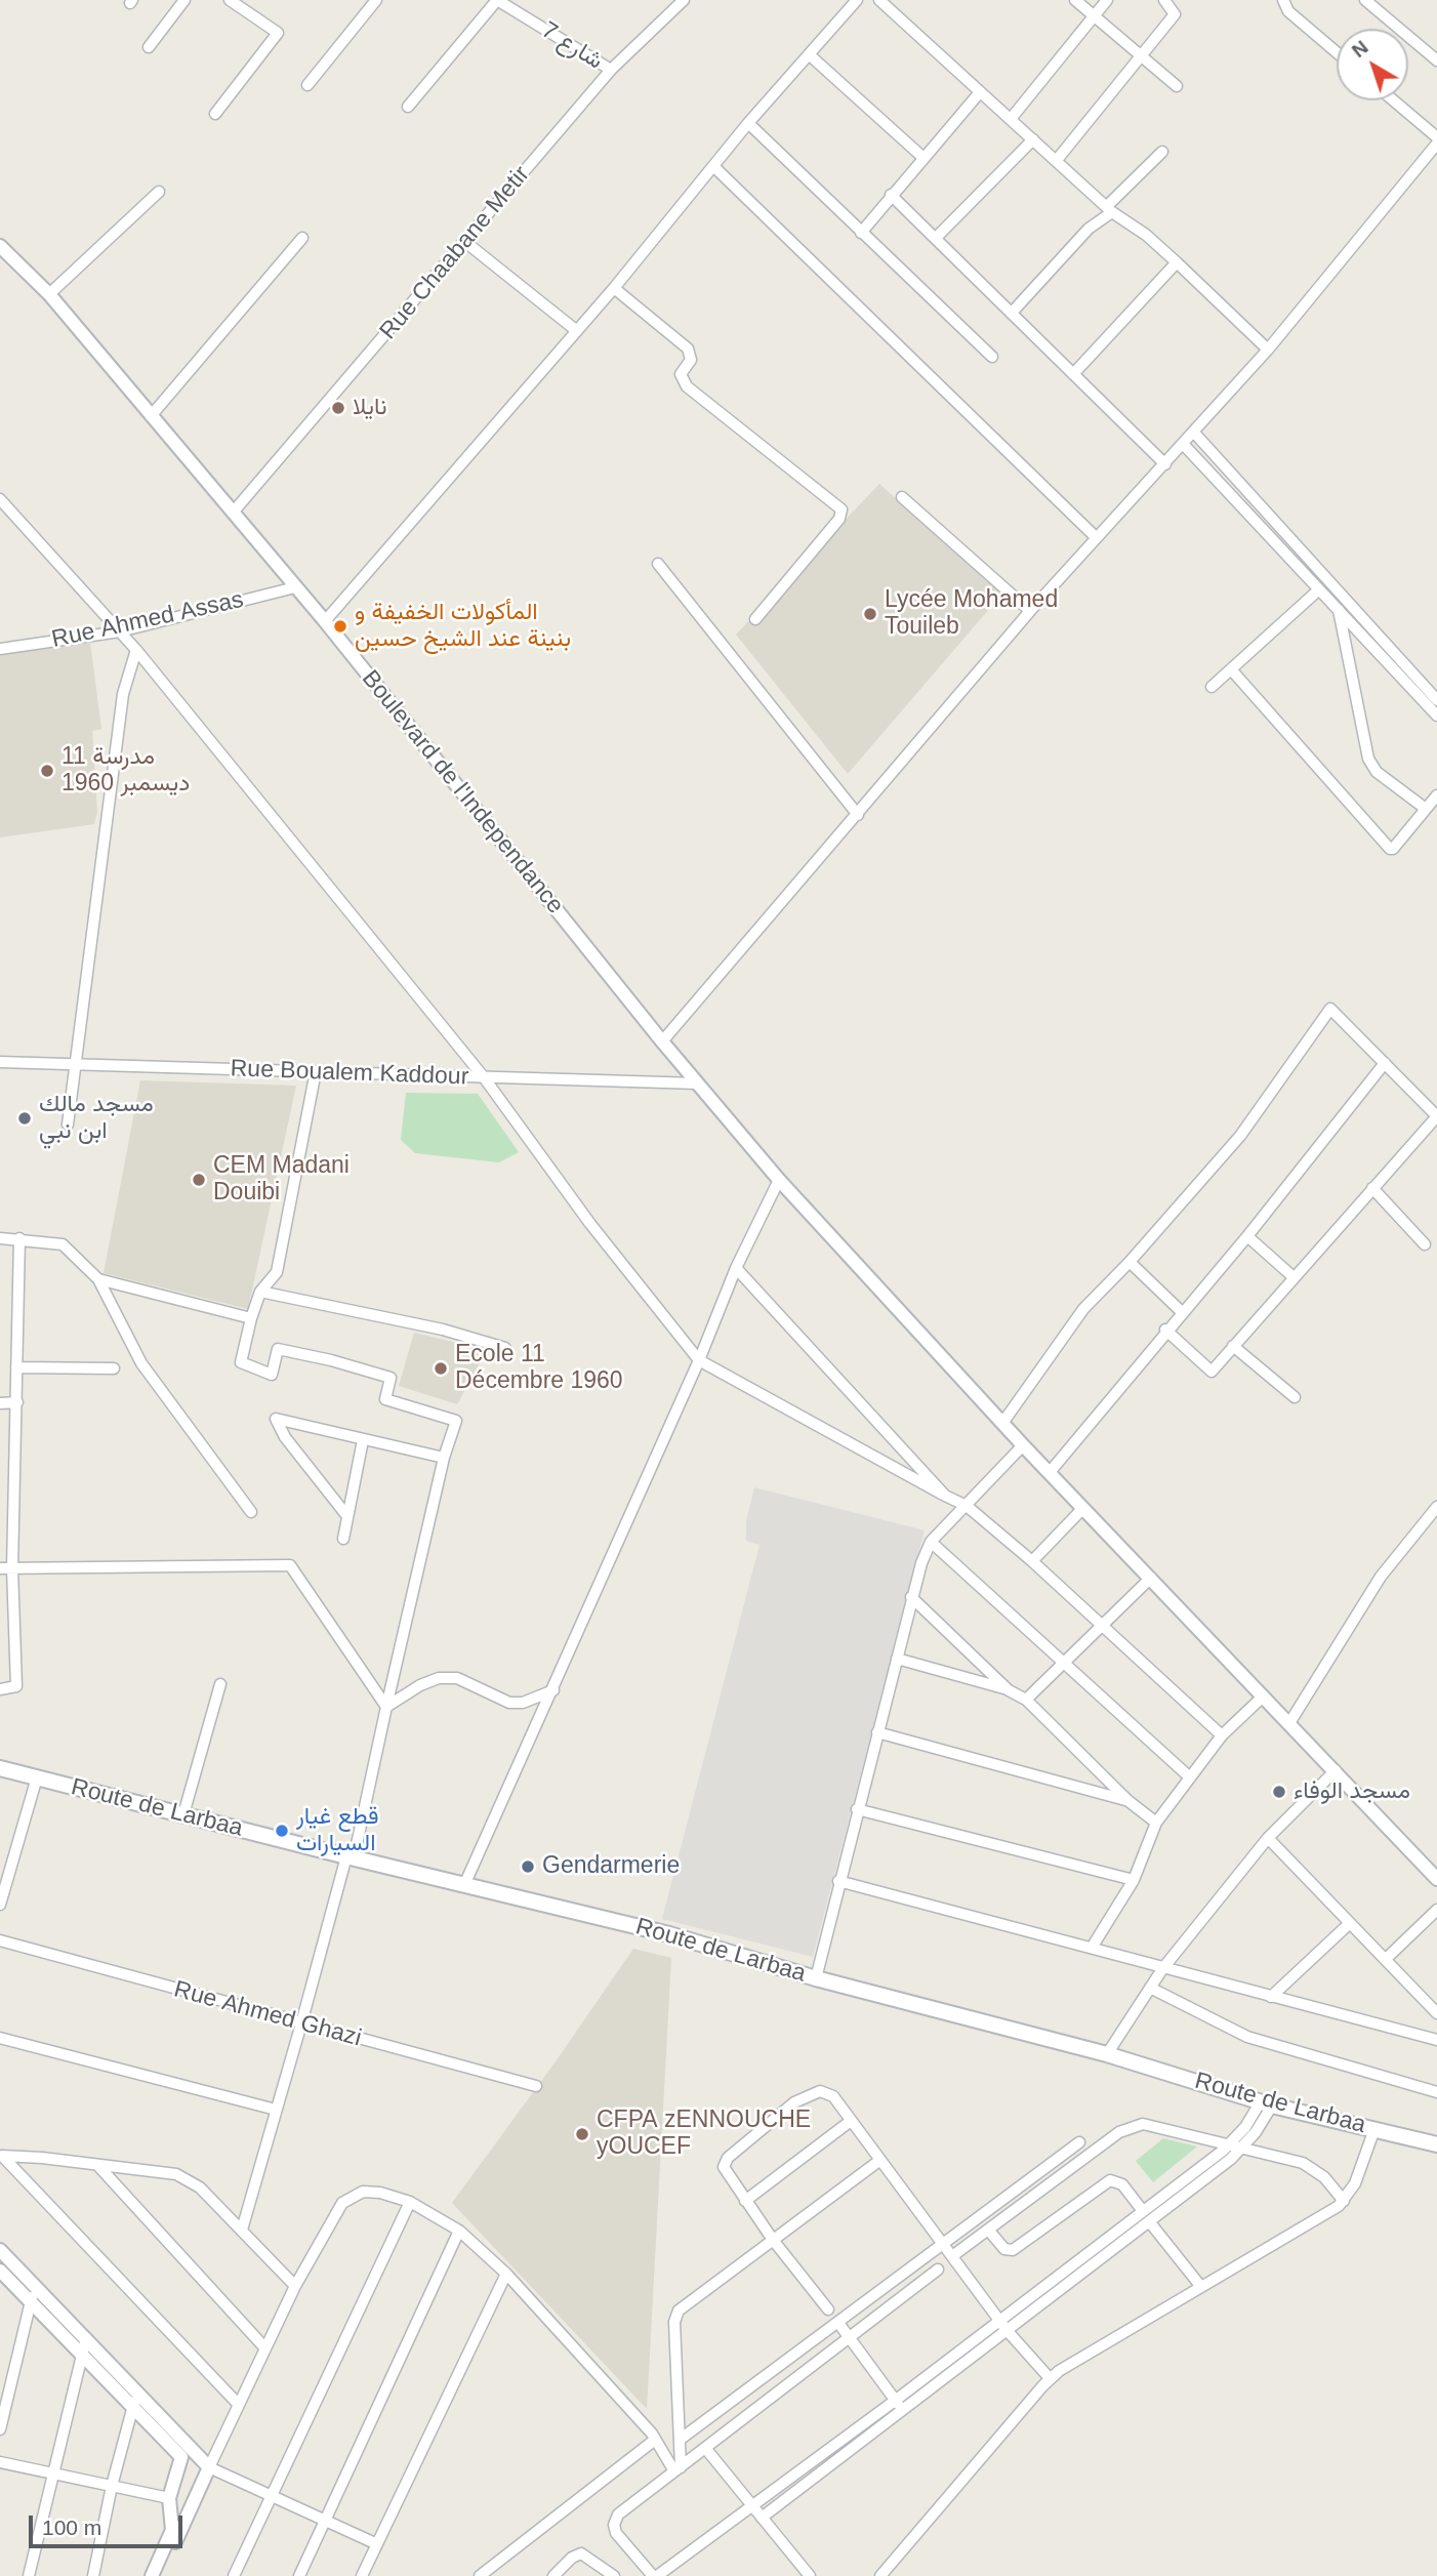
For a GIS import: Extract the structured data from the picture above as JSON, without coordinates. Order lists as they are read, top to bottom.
{
  "streets": {
    "main road": ["Route de Larbaa"],
    "street": [
      "شارع 7",
      "Rue Chaabane Metir",
      "Rue Ahmed Assas",
      "Boulevard de l'Independance",
      "Rue Boualem Kaddour",
      "Rue Ahmed Ghazi"
    ]
  },
  "crossings": [
    ["شارع 7", "Rue Chaabane Metir"],
    ["Rue Chaabane Metir", "Boulevard de l'Independance"],
    ["Rue Ahmed Assas", "Boulevard de l'Independance"],
    ["Boulevard de l'Independance", "Rue Boualem Kaddour"]
  ],
  "places": [
    "نايلا",
    "Lycée Mohamed Touileb",
    "المأكولات الخفيفة و بنينة عند الشيخ حسين",
    "مدرسة 11 ديسمبر 1960",
    "مسجد مالك ابن نبي",
    "CEM Madani Douibi",
    "Ecole 11 Décembre 1960",
    "مسجد الوفاء",
    "قطع غيار السيارات",
    "Gendarmerie",
    "CFPA zENNOUCHE yOUCEF"
  ],
  "scale_bar": "100 m",
  "north": "top left"
}
